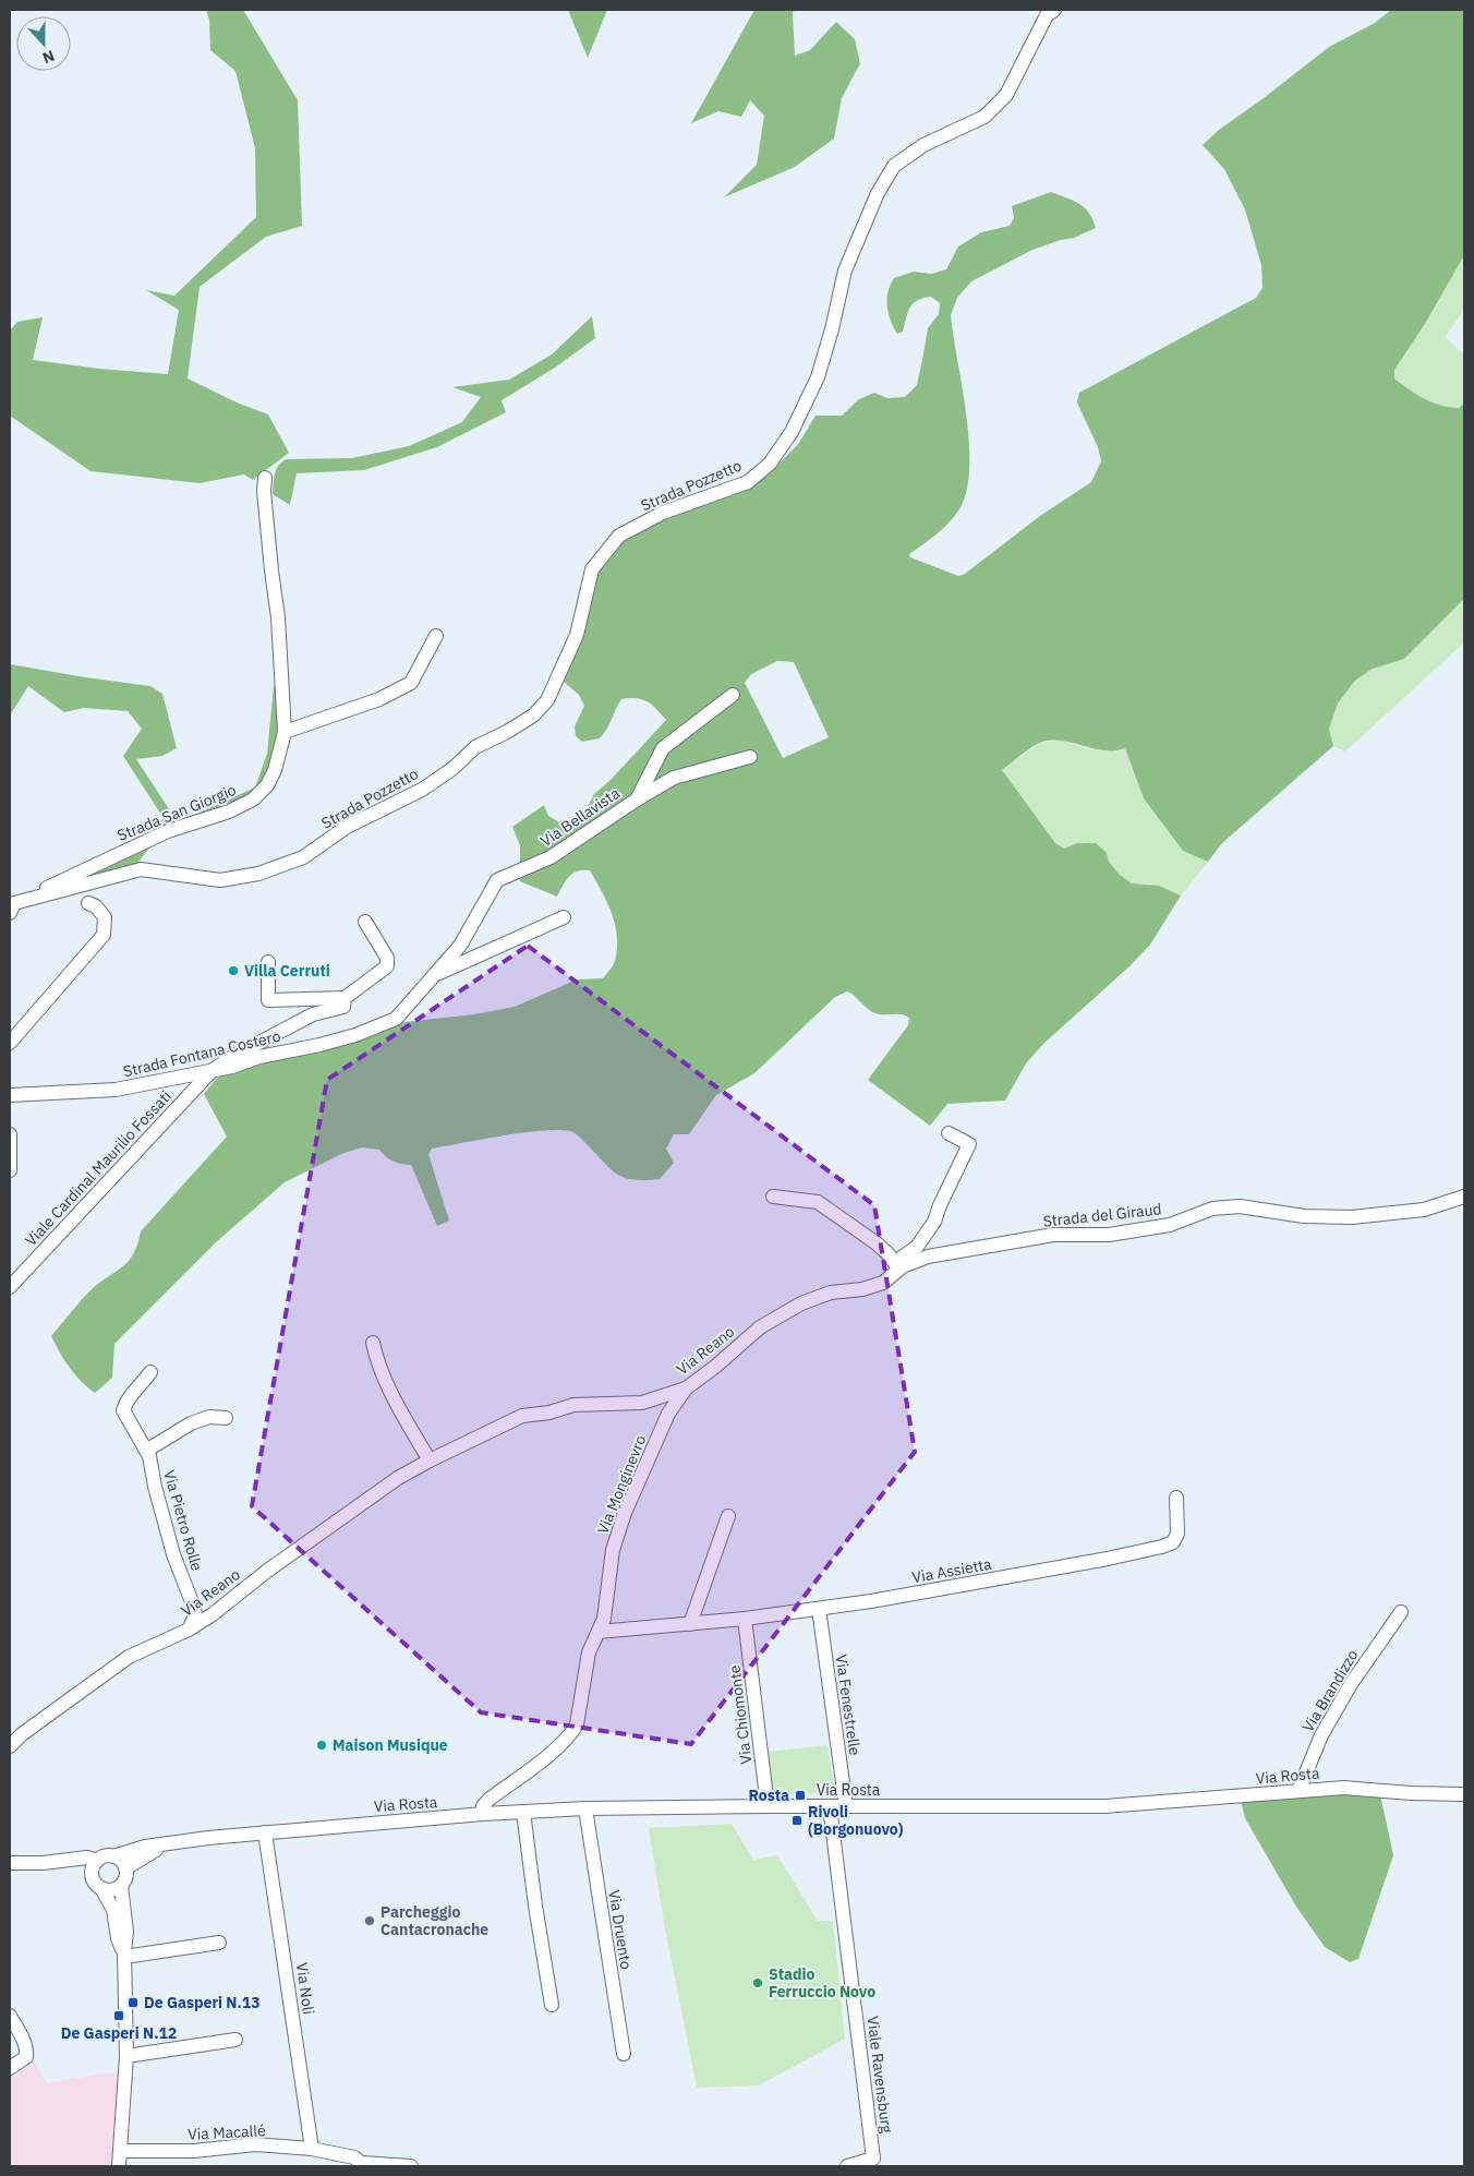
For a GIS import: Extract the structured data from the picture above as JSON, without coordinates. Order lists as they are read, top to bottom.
{
  "streets": {
    "street": [
      "Strada Pozzetto",
      "Strada San Giorgio",
      "Via Bellavista",
      "Strada Fontana Costero",
      "Viale Cardinal Maurilio Fossati",
      "Strada del Giraud",
      "Via Reano",
      "Via Monginevro",
      "Via Pietro Rolle",
      "Via Assietta",
      "Via Brandizzo",
      "Via Fenestrelle",
      "Via Chiomonte",
      "Via Rosta",
      "Via Druento",
      "Via Noli",
      "Viale Ravensburg",
      "Via Macallé"
    ]
  },
  "crossings": [
    ["Strada Pozzetto", "Strada San Giorgio"],
    ["Via Bellavista", "Strada Fontana Costero"],
    ["Strada Fontana Costero", "Viale Cardinal Maurilio Fossati"],
    ["Strada del Giraud", "Via Reano"],
    ["Via Reano", "Via Monginevro"],
    ["Via Reano", "Via Pietro Rolle"],
    ["Via Monginevro", "Via Assietta"],
    ["Via Monginevro", "Via Rosta"],
    ["Via Assietta", "Via Fenestrelle"],
    ["Via Assietta", "Via Chiomonte"],
    ["Via Brandizzo", "Via Rosta"],
    ["Via Fenestrelle", "Via Rosta"],
    ["Via Chiomonte", "Via Rosta"],
    ["Via Rosta", "Via Druento"],
    ["Via Rosta", "Via Noli"],
    ["Via Rosta", "Viale Ravensburg"],
    ["Via Noli", "Via Macallé"]
  ],
  "places": {
    "other": [
      "Villa Cerruti",
      "Maison Musique",
      "Parcheggio Cantacronache",
      "Stadio Ferruccio Novo"
    ],
    "transit": [
      "Rosta",
      "Rivoli (Borgonuovo)",
      "De Gasperi N.13",
      "De Gasperi N.12"
    ]
  },
  "north": "bottom"
}
